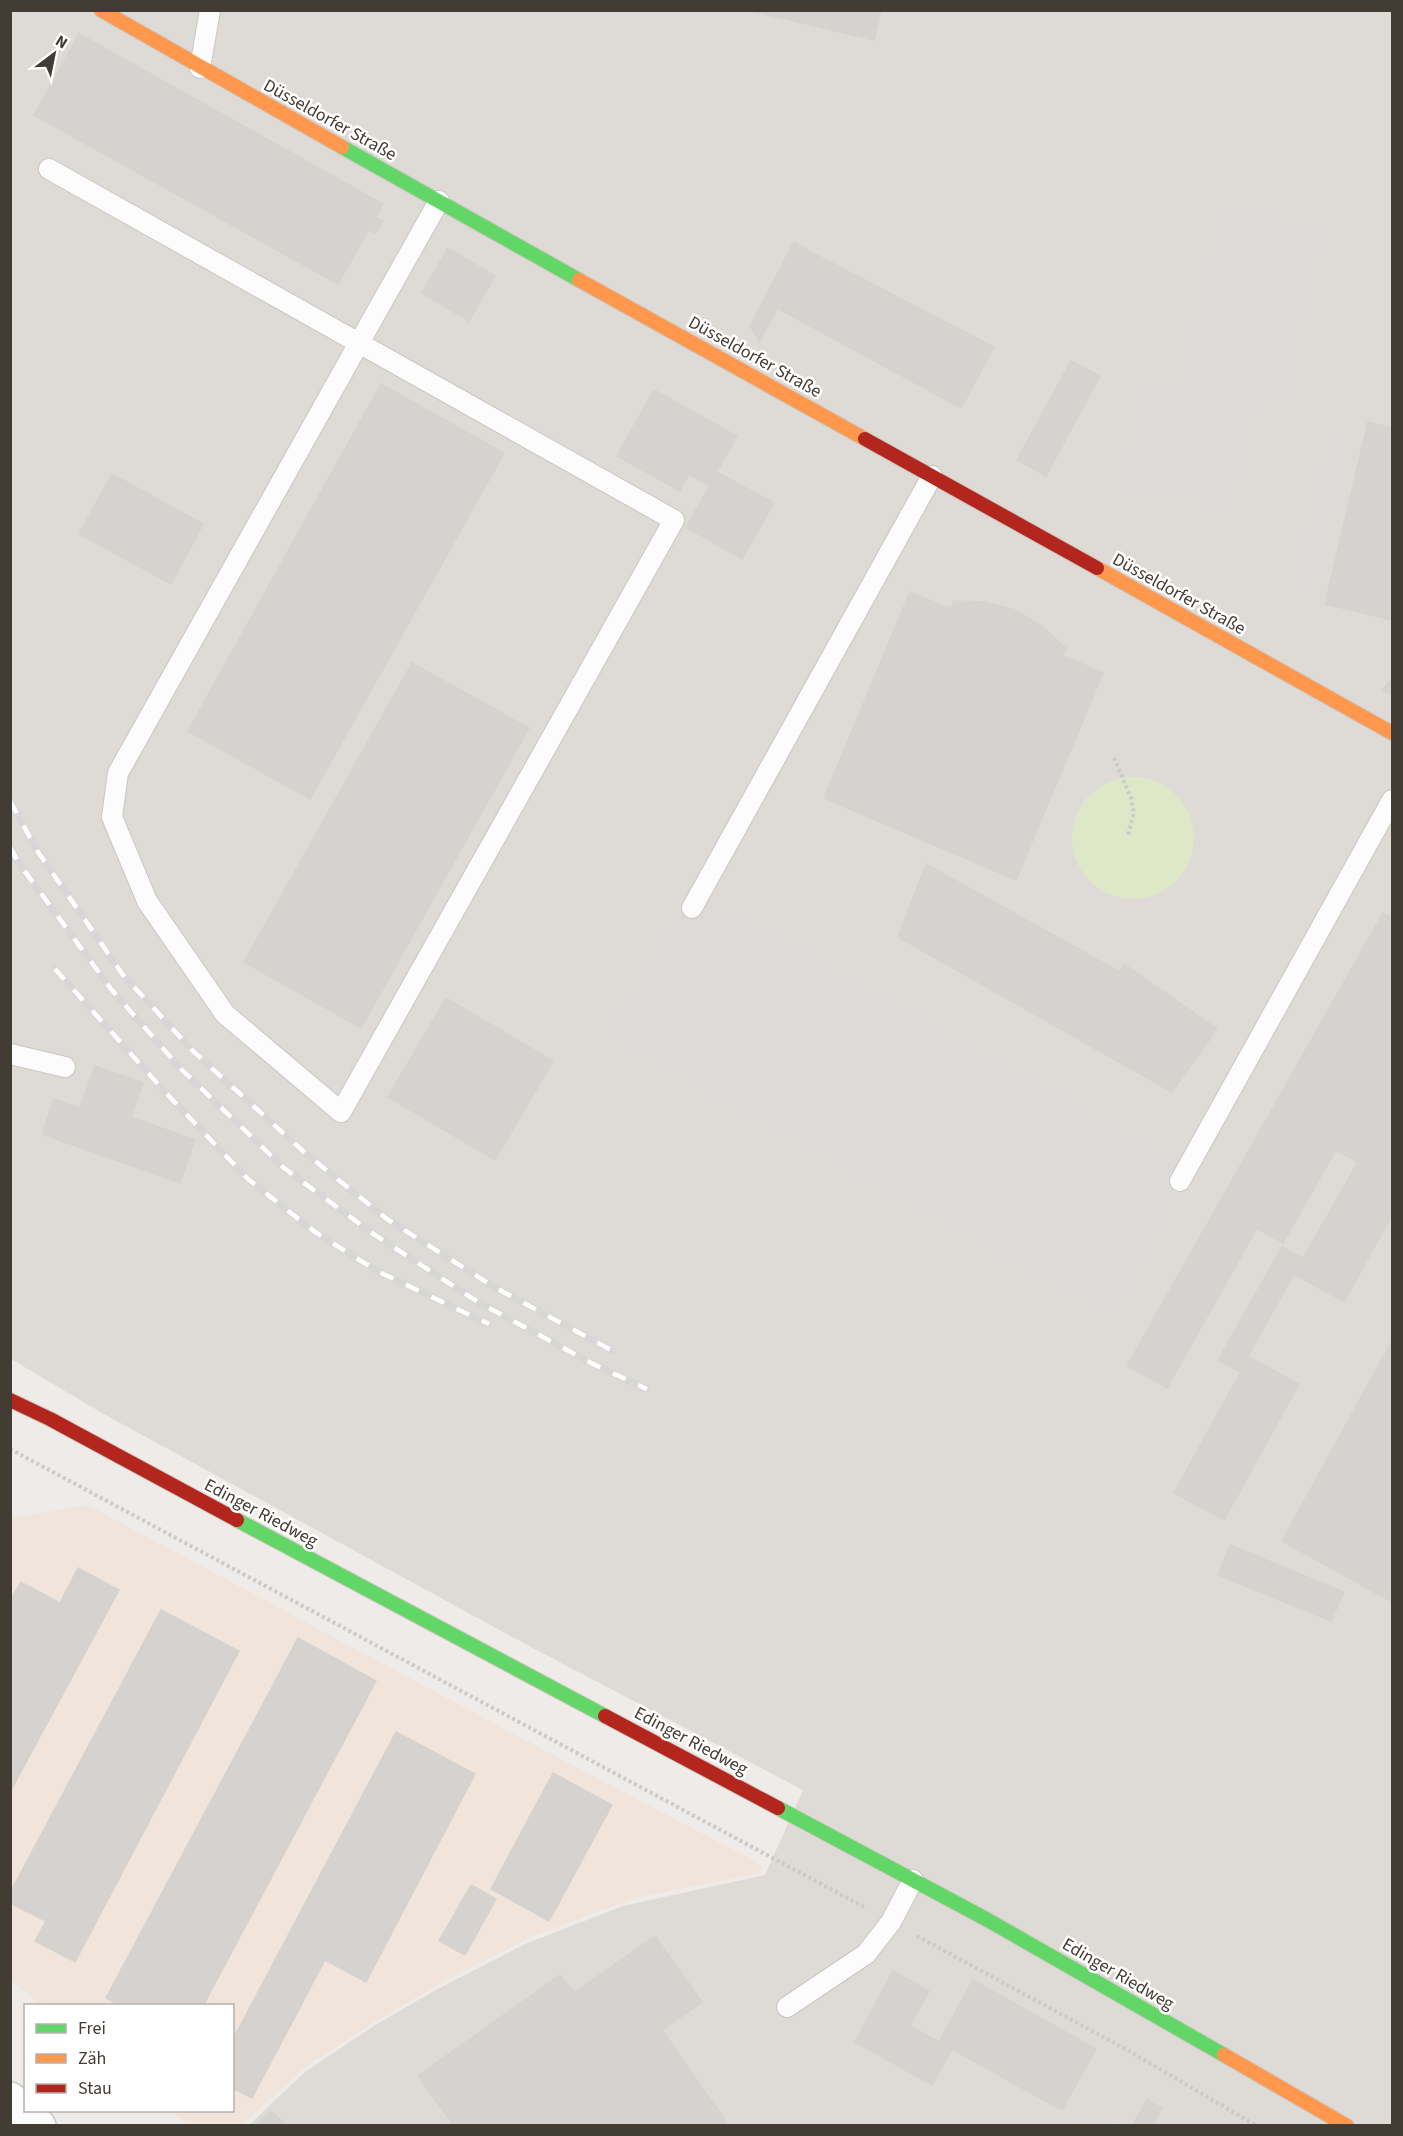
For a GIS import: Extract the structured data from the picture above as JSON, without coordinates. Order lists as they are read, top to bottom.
{
  "streets": {
    "main road": ["Düsseldorfer Straße", "Edinger Riedweg"]
  },
  "legend": ["Frei", "Zäh", "Stau"],
  "north": "top right"
}
